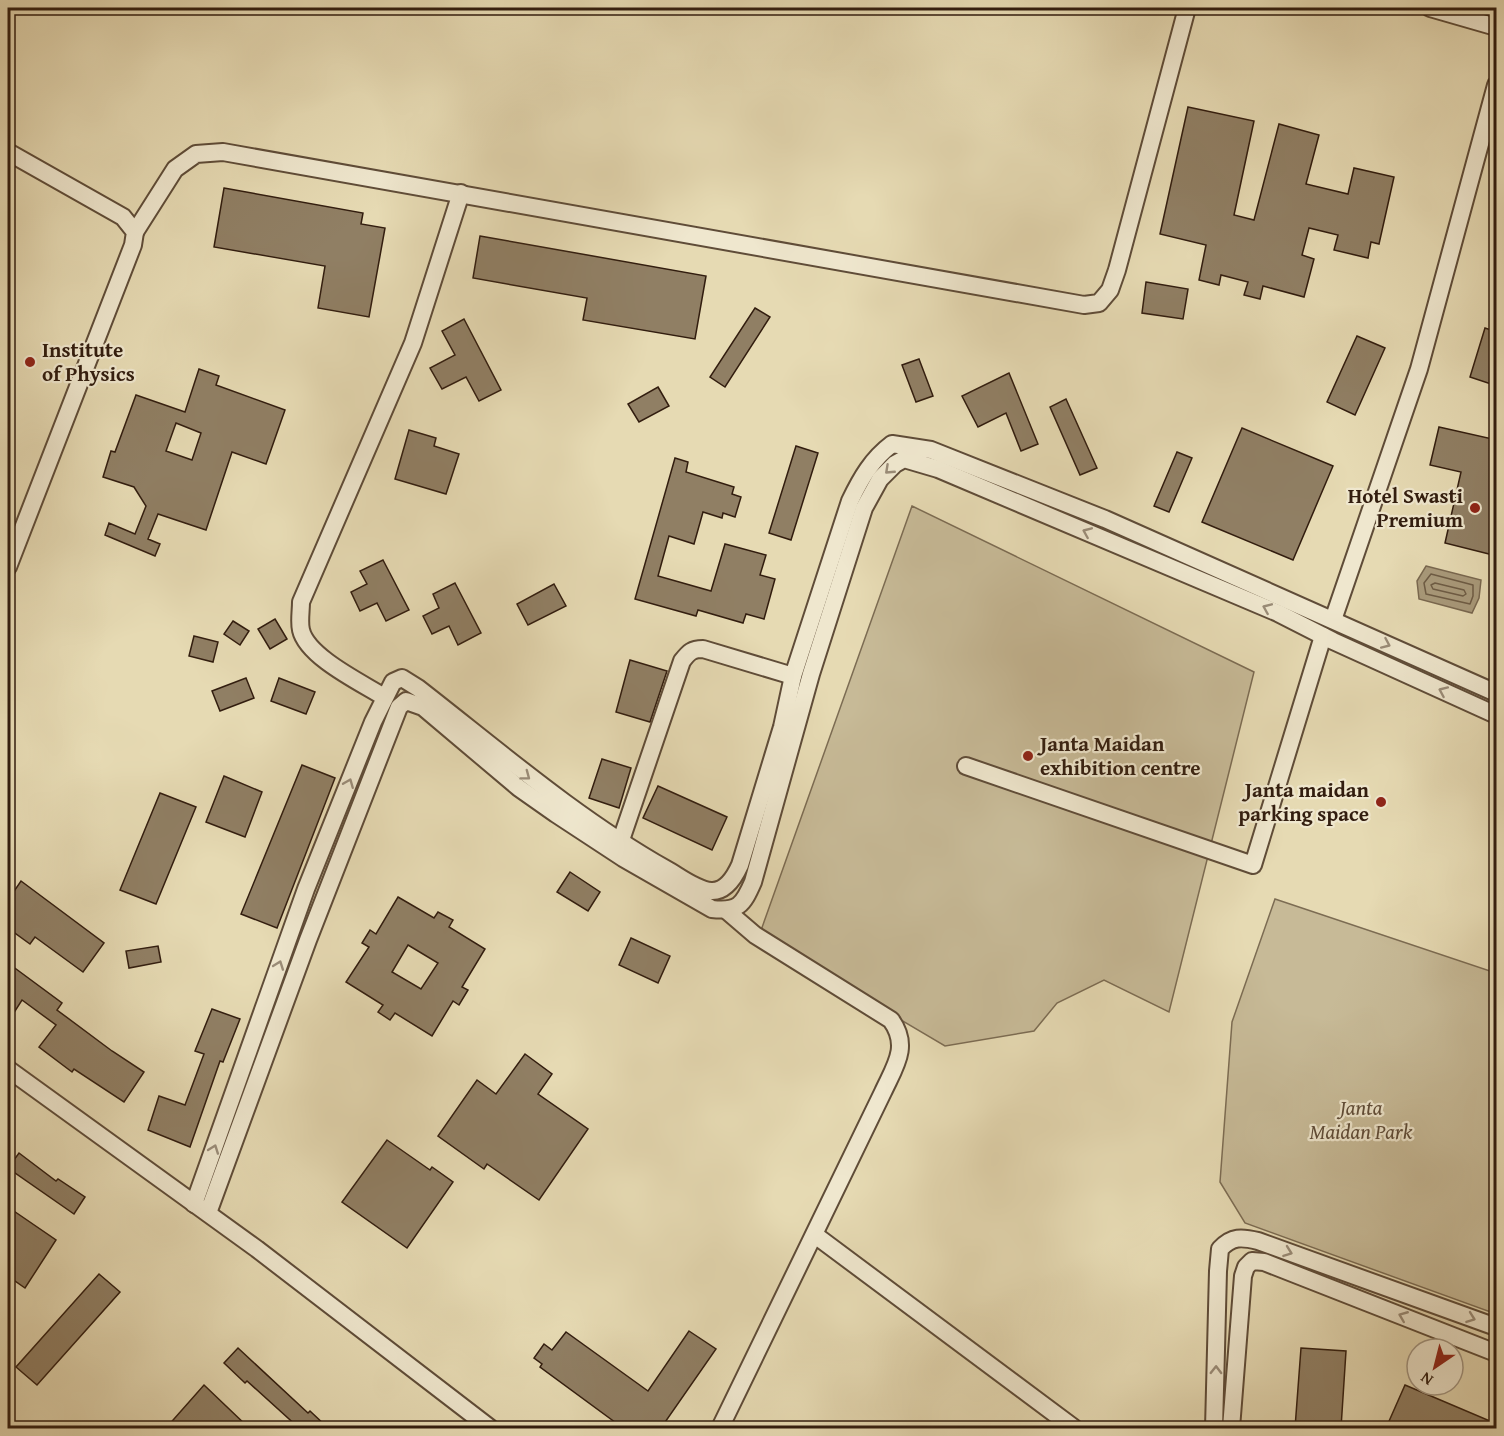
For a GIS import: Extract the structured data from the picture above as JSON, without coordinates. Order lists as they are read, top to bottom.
{
  "parks": ["Janta Maidan Park"],
  "places": [
    "Institute of Physics",
    "Hotel Swasti Premium",
    "Janta Maidan exhibition centre",
    "Janta maidan parking space"
  ],
  "north": "bottom left"
}
